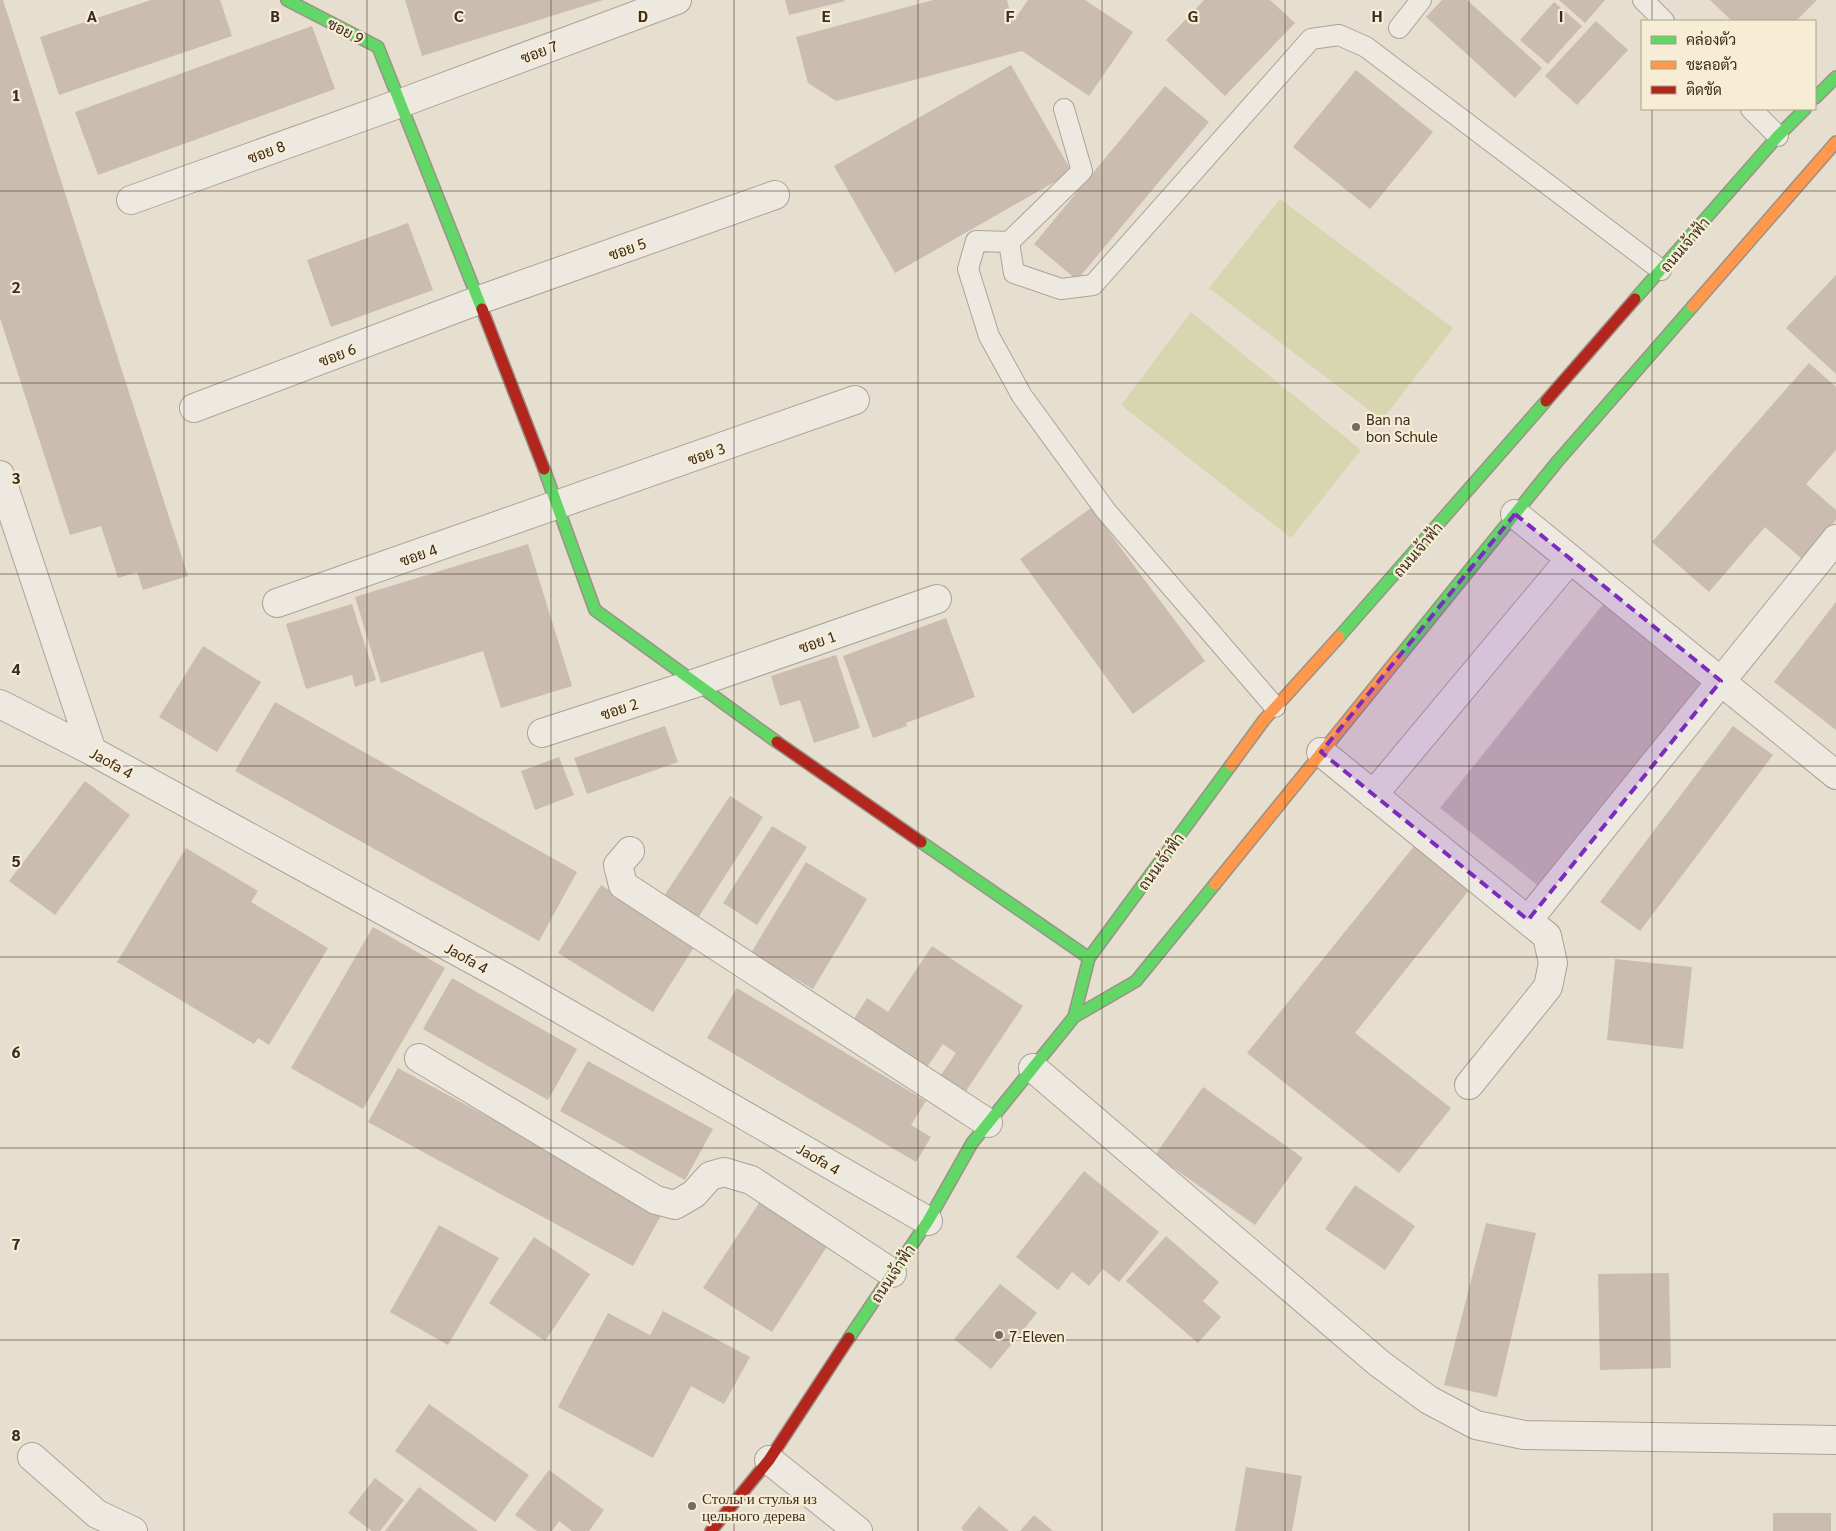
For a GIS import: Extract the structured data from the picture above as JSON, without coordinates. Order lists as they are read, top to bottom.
{
  "streets": {
    "main road": ["ซอย 9", "ถนนเจ้าฟ้า"],
    "street": [
      "ซอย 7",
      "ซอย 8",
      "ซอย 5",
      "ซอย 6",
      "ซอย 3",
      "ซอย 4",
      "ซอย 1",
      "ซอย 2",
      "Jaofa 4"
    ]
  },
  "crossings": [
    ["ซอย 9", "ซอย 7"],
    ["ซอย 9", "ซอย 8"],
    ["ซอย 7", "ซอย 8"],
    ["ถนนเจ้าฟ้า", "Jaofa 4"],
    ["ซอย 5", "ซอย 6"],
    ["ซอย 3", "ซอย 4"],
    ["ซอย 1", "ซอย 2"]
  ],
  "places": ["Ban na bon Schule", "7-Eleven", "Столы и стулья из цельного дерева"],
  "legend": ["คล่องตัว", "ชะลอตัว", "ติดขัด"],
  "grid": {
    "columns": [
      "A",
      "B",
      "C",
      "D",
      "E",
      "F",
      "G",
      "H",
      "I"
    ],
    "rows": [
      "1",
      "2",
      "3",
      "4",
      "5",
      "6",
      "7",
      "8"
    ]
  }
}
